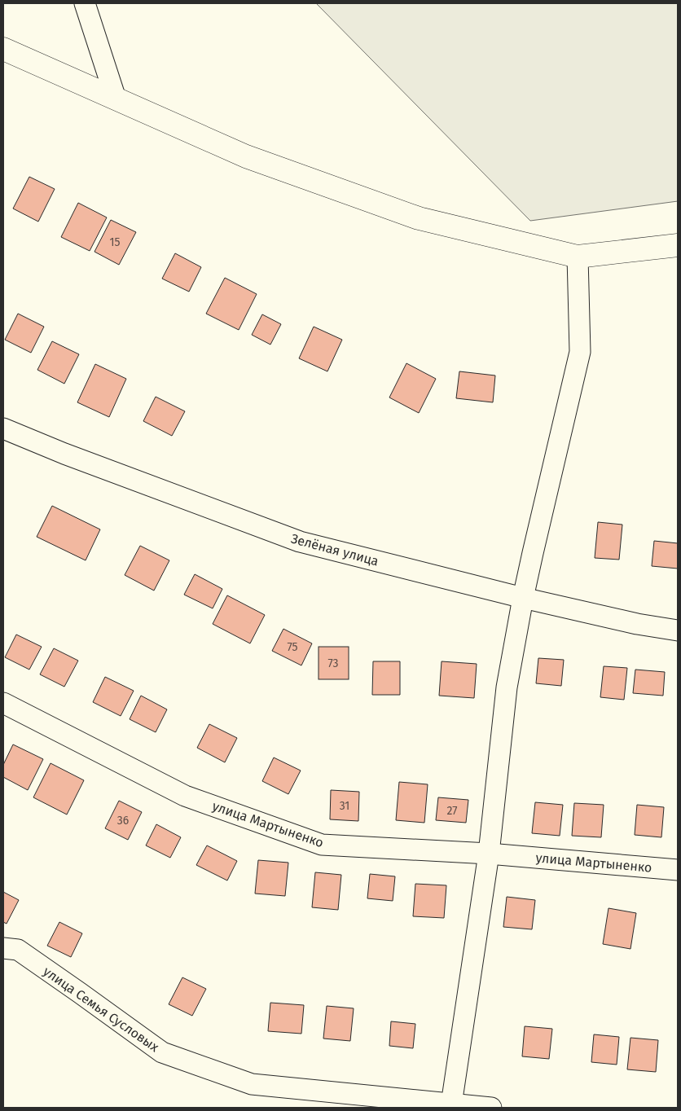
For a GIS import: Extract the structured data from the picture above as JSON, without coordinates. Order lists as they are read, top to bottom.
{
  "streets": {
    "street": ["Зелёная улица", "улица Мартыненко", "улица Семья Сусловых"]
  },
  "house_numbers": [
    "15",
    "75",
    "73",
    "31",
    "27",
    "36"
  ]
}
